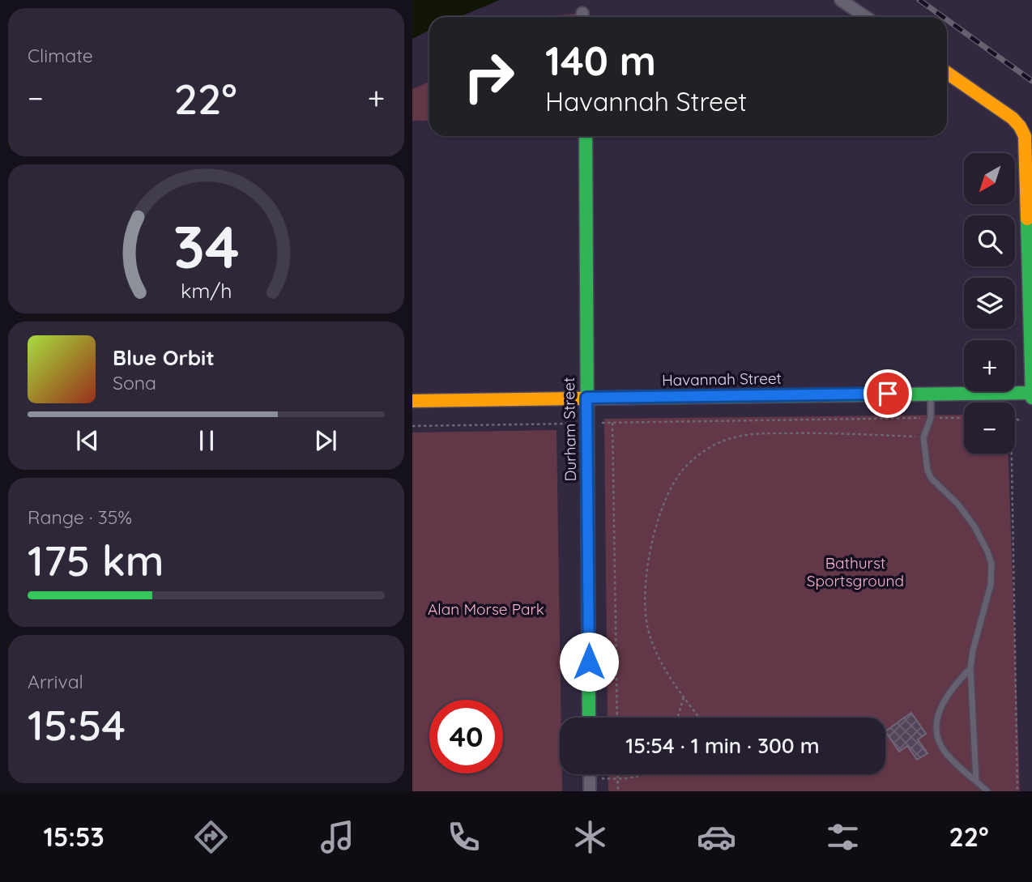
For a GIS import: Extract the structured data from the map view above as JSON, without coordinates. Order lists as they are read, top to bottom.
{
  "streets": {
    "street": ["Havannah Street", "Durham Street"]
  },
  "crossings": [
    ["Havannah Street", "Durham Street"]
  ],
  "parks": ["Bathurst Sportsground", "Alan Morse Park"],
  "north": "bottom left",
  "page": {
    "tile": [
      "Climate",
      ["Range · 35%", "175 km"],
      ["Arrival", "15:54"]
    ],
    "turn": ["140 m", "Havannah Street"],
    "heat": ["−", "22°", "+"],
    "map_buttons": ["+", "−"],
    "song": ["Blue Orbit", "Sona"],
    "limit": "40",
    "trip": "15:54 · 1 min · 300 m",
    "tabs": ["15:53", "22°"],
    "gauge": ["34", "km/h"]
  }
}
